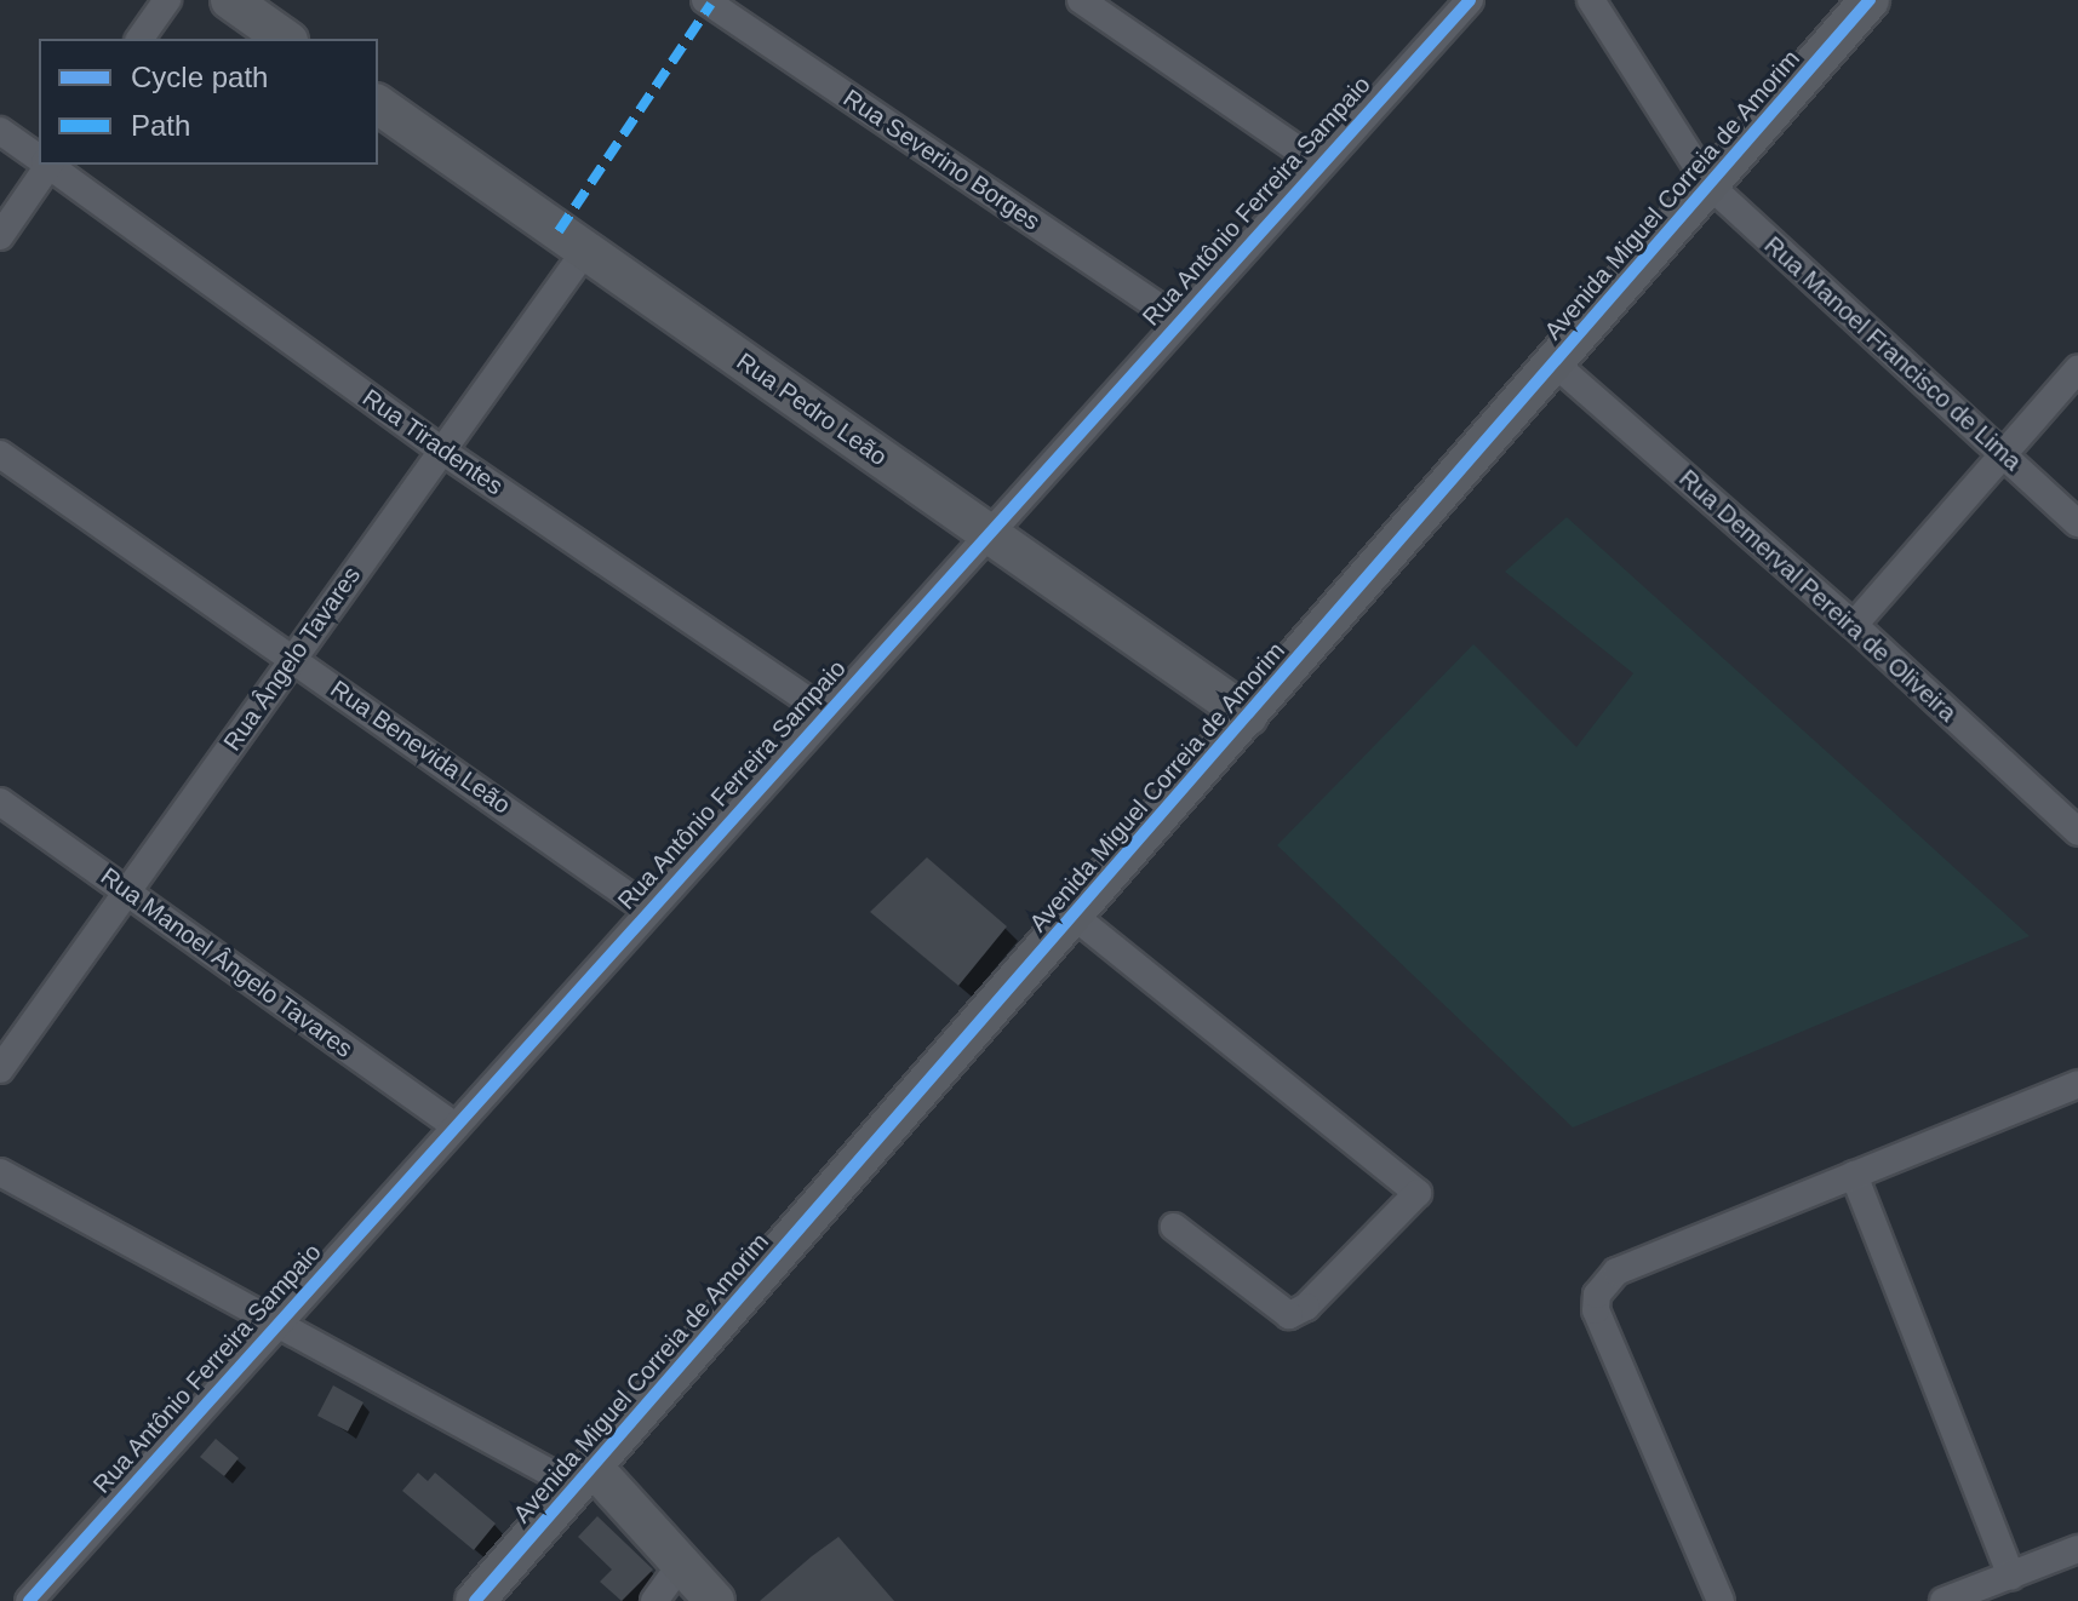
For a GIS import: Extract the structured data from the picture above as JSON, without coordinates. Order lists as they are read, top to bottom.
{
  "streets": {
    "street": [
      "Rua Severino Borges",
      "Avenida Miguel Correia de Amorim",
      "Rua Antônio Ferreira Sampaio",
      "Rua Manoel Francisco de Lima",
      "Rua Pedro Leão",
      "Rua Tiradentes",
      "Rua Demerval Pereira de Oliveira",
      "Rua Ângelo Tavares",
      "Rua Benevida Leão",
      "Rua Manoel Ângelo Tavares"
    ]
  },
  "crossings": [
    ["Rua Severino Borges", "Rua Antônio Ferreira Sampaio"],
    ["Avenida Miguel Correia de Amorim", "Rua Manoel Francisco de Lima"],
    ["Avenida Miguel Correia de Amorim", "Rua Pedro Leão"],
    ["Avenida Miguel Correia de Amorim", "Rua Demerval Pereira de Oliveira"],
    ["Rua Antônio Ferreira Sampaio", "Rua Pedro Leão"],
    ["Rua Antônio Ferreira Sampaio", "Rua Tiradentes"],
    ["Rua Antônio Ferreira Sampaio", "Rua Benevida Leão"],
    ["Rua Antônio Ferreira Sampaio", "Rua Manoel Ângelo Tavares"],
    ["Rua Pedro Leão", "Rua Ângelo Tavares"],
    ["Rua Tiradentes", "Rua Ângelo Tavares"],
    ["Rua Ângelo Tavares", "Rua Benevida Leão"],
    ["Rua Ângelo Tavares", "Rua Manoel Ângelo Tavares"]
  ],
  "legend": ["Cycle path", "Path"]
}
